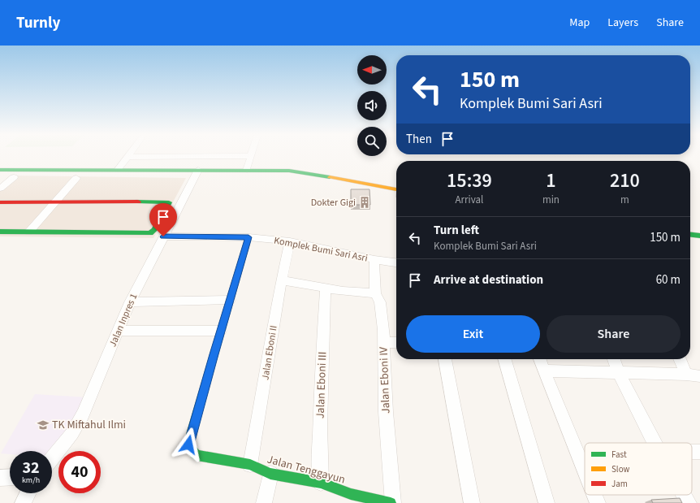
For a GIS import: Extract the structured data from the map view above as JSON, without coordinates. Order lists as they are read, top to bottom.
{
  "streets": {
    "street": [
      "Komplek Bumi Sari Asri",
      "Jalan Inpres 1",
      "Jalan Eboni II",
      "Jalan Eboni IV",
      "Jalan Eboni III",
      "Jalan Tenggayun"
    ]
  },
  "crossings": [
    ["Komplek Bumi Sari Asri", "Jalan Inpres 1"],
    ["Komplek Bumi Sari Asri", "Jalan Eboni II"],
    ["Komplek Bumi Sari Asri", "Jalan Eboni IV"],
    ["Jalan Eboni II", "Jalan Tenggayun"],
    ["Jalan Eboni III", "Jalan Tenggayun"]
  ],
  "places": {
    "building": ["Dokter Gigi"],
    "school or university": ["TK Miftahul Ilmi"]
  },
  "legend": ["Fast", "Slow", "Jam"],
  "north": "left",
  "page": {
    "header": "Turnly",
    "nav": ["Map", "Layers", "Share"],
    "turn": ["150 m", "Komplek Bumi Sari Asri"],
    "then": "Then",
    "eta": [
      "15:39",
      "Arrival",
      "1",
      "min",
      "210",
      "m"
    ],
    "list": [
      {
        "name": "Turn left",
        "note": "Komplek Bumi Sari Asri",
        "value": "150 m"
      },
      {
        "name": "Arrive at destination",
        "value": "60 m"
      }
    ],
    "buttons": ["Exit", "Share"],
    "speed": "32 km/h",
    "limit": "40"
  }
}
